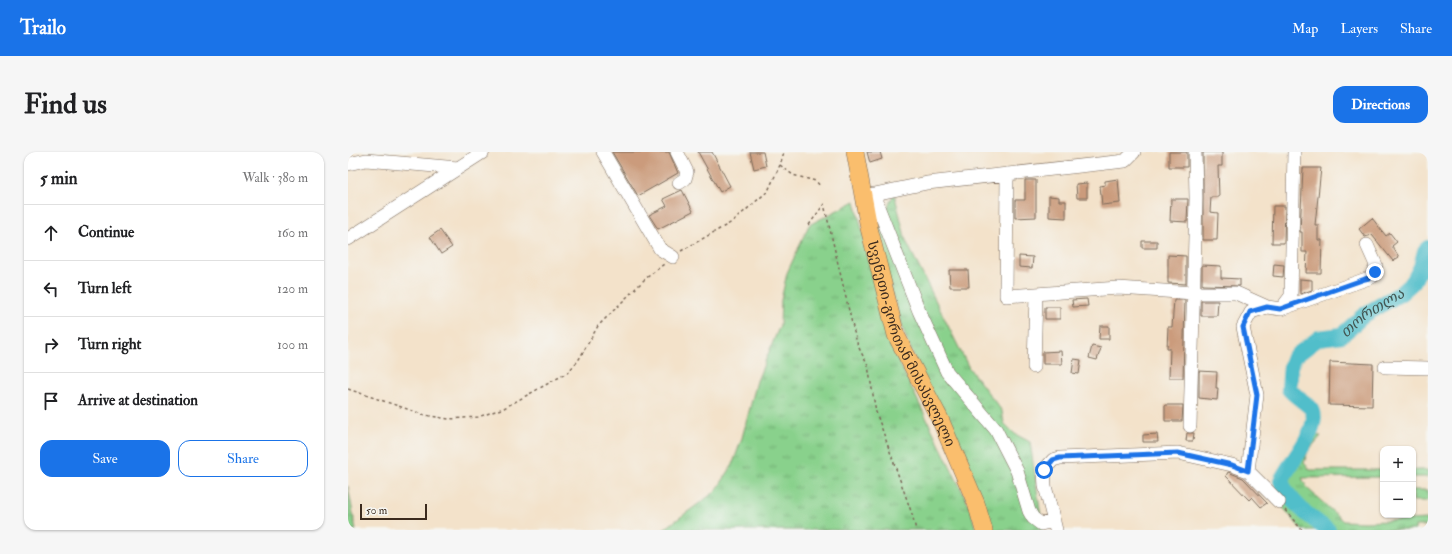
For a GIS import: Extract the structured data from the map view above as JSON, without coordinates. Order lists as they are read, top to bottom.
{
  "streets": {
    "main road": ["სვენეთი-გორთან მისასვლელი"]
  },
  "water": ["თორთლა"],
  "scale_bar": "50 m",
  "page": {
    "header": "Trailo",
    "nav": ["Map", "Layers", "Share"],
    "buttons": [
      "Directions",
      ["Save", "Share"]
    ],
    "title": "Find us",
    "heading": ["5 min", "Walk · 380 m"],
    "list": [
      ["Continue", "160 m"],
      ["Turn left", "120 m"],
      ["Turn right", "100 m"],
      "Arrive at destination"
    ],
    "map_buttons": ["+", "−"],
    "scale": "50 m"
  }
}
